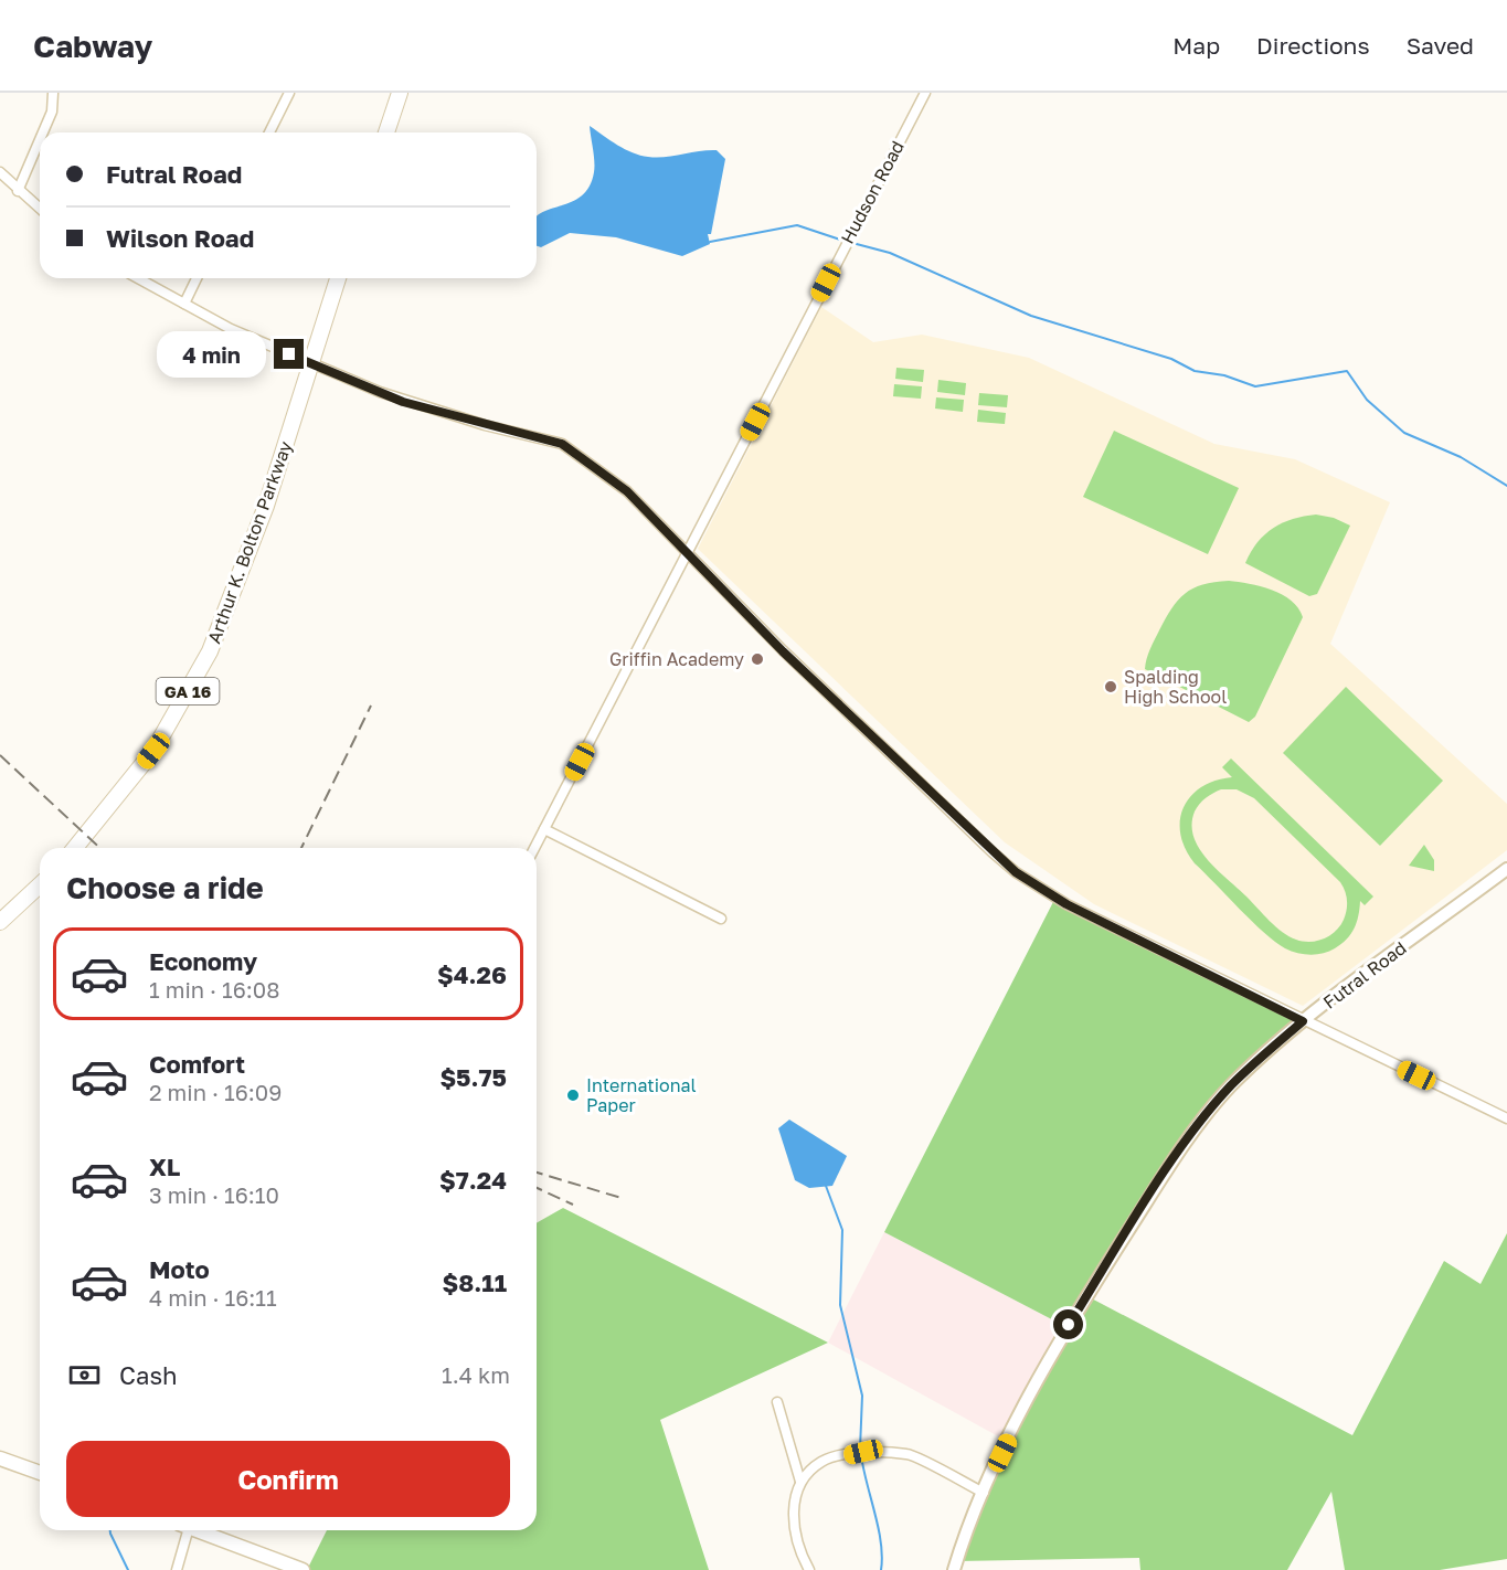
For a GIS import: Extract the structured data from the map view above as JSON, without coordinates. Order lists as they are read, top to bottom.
{
  "streets": {
    "main road": ["Arthur K. Bolton Parkway", "GA 16"],
    "street": ["Hudson Road", "Futral Road"]
  },
  "places": ["Griffin Academy", "Spalding High School", "International Paper"],
  "page": {
    "header": "Cabway",
    "nav": ["Map", "Directions", "Saved"],
    "banner": ["Futral Road", "Wilson Road"],
    "bubble": "4 min",
    "heading": "Choose a ride",
    "list": [
      {
        "name": "Economy",
        "note": "1 min · 16:08",
        "value": "$4.26"
      },
      {
        "name": "Comfort",
        "note": "2 min · 16:09",
        "value": "$5.75"
      },
      {
        "name": "XL",
        "note": "3 min · 16:10",
        "value": "$7.24"
      },
      {
        "name": "Moto",
        "note": "4 min · 16:11",
        "value": "$8.11"
      }
    ],
    "pay": ["Cash", "1.4 km"],
    "buttons": "Confirm"
  }
}
